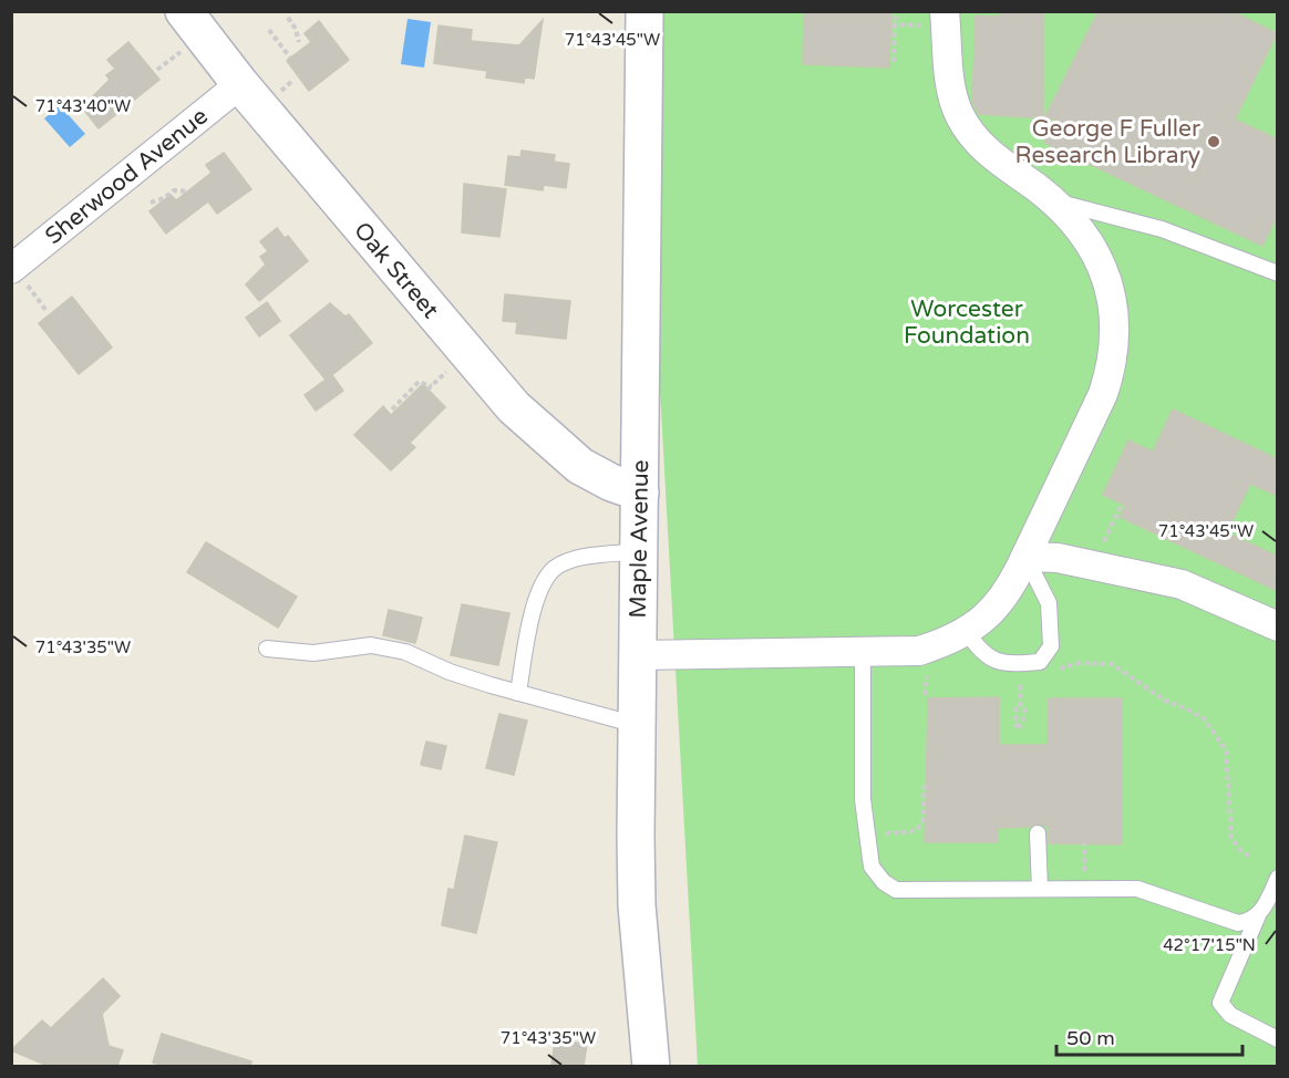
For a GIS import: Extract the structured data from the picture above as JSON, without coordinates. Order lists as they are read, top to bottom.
{
  "streets": {
    "main road": ["Oak Street", "Maple Avenue"],
    "street": ["Sherwood Avenue"]
  },
  "crossings": [
    ["Sherwood Avenue", "Oak Street"],
    ["Oak Street", "Maple Avenue"]
  ],
  "parks": ["Worcester Foundation"],
  "places": ["George F Fuller Research Library"],
  "scale_bar": "50 m",
  "coordinates": [
    "71°43'45\"W",
    "71°43'40\"W",
    "71°43'35\"W",
    "42°17'15\"N"
  ]
}
